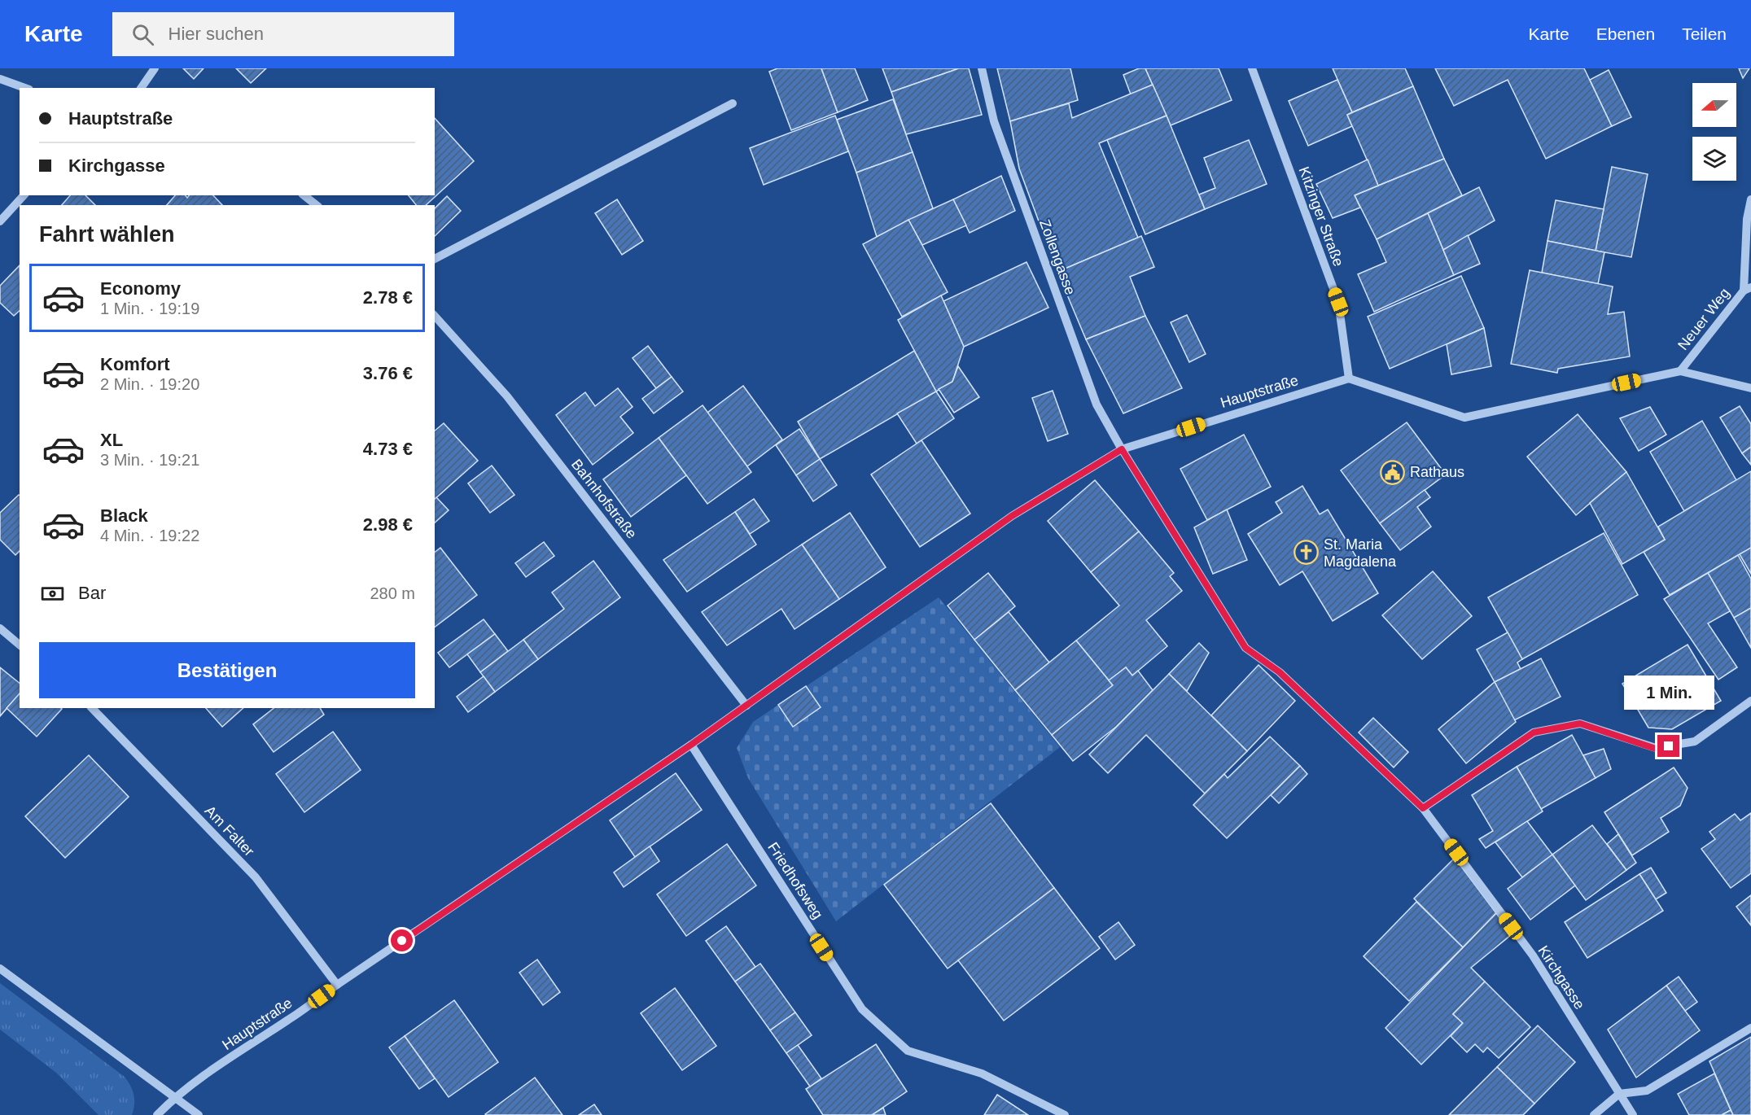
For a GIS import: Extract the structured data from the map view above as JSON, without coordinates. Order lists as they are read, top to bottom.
{
  "streets": {
    "street": [
      "Kitzinger Straße",
      "Zollengasse",
      "Neuer Weg",
      "Hauptstraße",
      "Bahnhofstraße",
      "Am Falter",
      "Friedhofsweg",
      "Kirchgasse"
    ]
  },
  "crossings": [
    ["Kitzinger Straße", "Hauptstraße"],
    ["Zollengasse", "Hauptstraße"],
    ["Zollengasse", "Kirchgasse"],
    ["Hauptstraße", "Bahnhofstraße"],
    ["Hauptstraße", "Am Falter"],
    ["Hauptstraße", "Friedhofsweg"],
    ["Hauptstraße", "Kirchgasse"]
  ],
  "places": {
    "public building": ["Rathaus"],
    "church": ["St. Maria Magdalena"]
  },
  "north": "left",
  "page": {
    "header": "Karte",
    "search": "Hier suchen",
    "nav": ["Karte", "Ebenen", "Teilen"],
    "banner": ["Hauptstraße", "Kirchgasse"],
    "heading": "Fahrt wählen",
    "list": [
      {
        "name": "Economy",
        "note": "1 Min. · 19:19",
        "value": "2.78 €"
      },
      {
        "name": "Komfort",
        "note": "2 Min. · 19:20",
        "value": "3.76 €"
      },
      {
        "name": "XL",
        "note": "3 Min. · 19:21",
        "value": "4.73 €"
      },
      {
        "name": "Black",
        "note": "4 Min. · 19:22",
        "value": "2.98 €"
      }
    ],
    "pay": ["Bar", "280 m"],
    "buttons": "Bestätigen",
    "bubble": "1 Min."
  }
}
